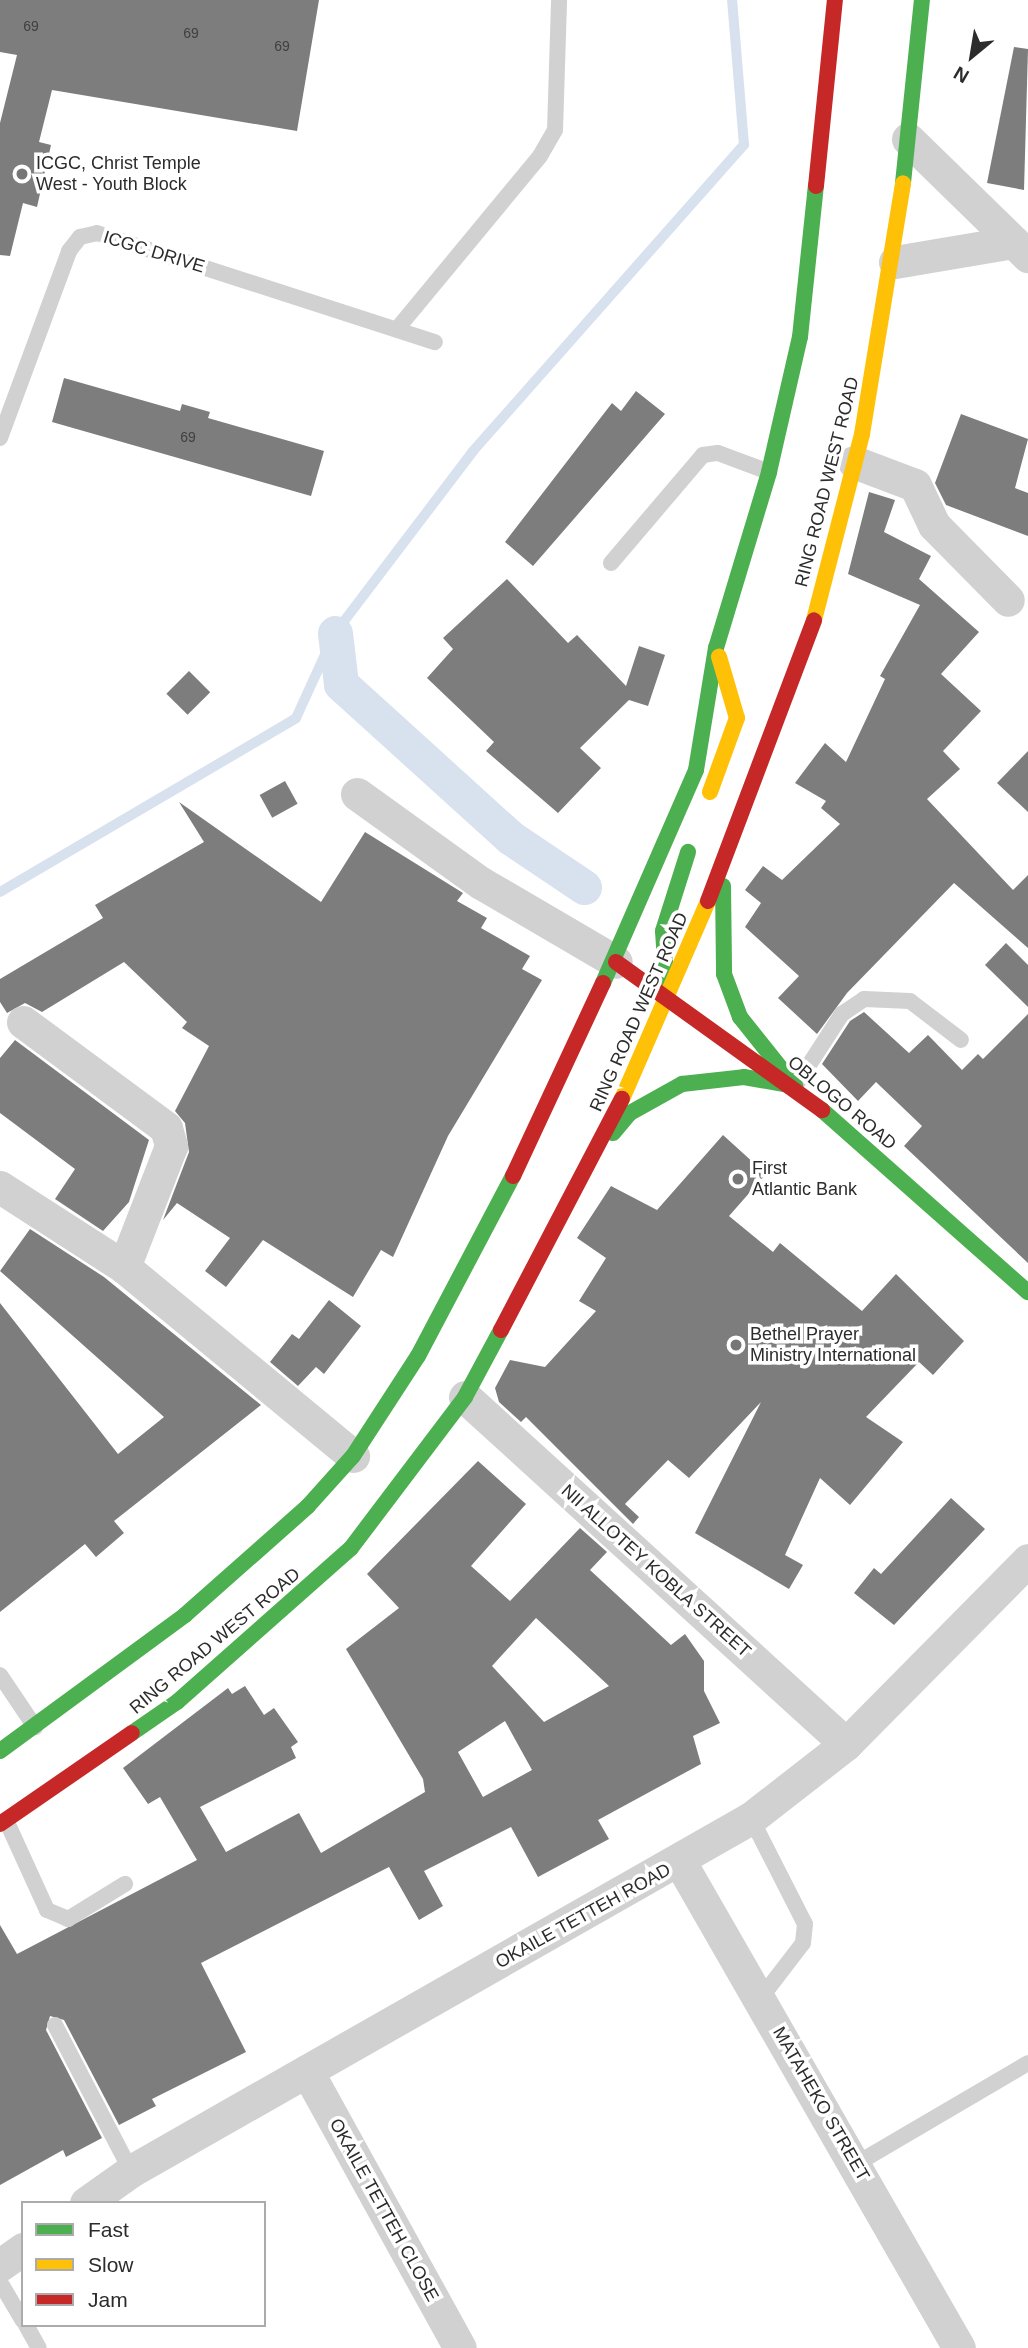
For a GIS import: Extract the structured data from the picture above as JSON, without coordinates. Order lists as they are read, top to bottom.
{
  "streets": {
    "main road": ["RING ROAD WEST ROAD", "OBLOGO ROAD"],
    "street": [
      "NII ALLOTEY KOBLA STREET",
      "OKAILE TETTEH ROAD",
      "MATAHEKO STREET",
      "OKAILE TETTEH CLOSE"
    ],
    "lane": ["ICGC DRIVE"]
  },
  "crossings": [
    ["RING ROAD WEST ROAD", "OBLOGO ROAD"],
    ["RING ROAD WEST ROAD", "NII ALLOTEY KOBLA STREET"],
    ["NII ALLOTEY KOBLA STREET", "OKAILE TETTEH ROAD"],
    ["OKAILE TETTEH ROAD", "MATAHEKO STREET"],
    ["OKAILE TETTEH ROAD", "OKAILE TETTEH CLOSE"]
  ],
  "places": ["ICGC, Christ Temple West - Youth Block", "First Atlantic Bank", "Bethel Prayer Ministry International"],
  "house_numbers": [
    "69",
    "69",
    "69",
    "69"
  ],
  "legend": ["Fast", "Slow", "Jam"],
  "north": "bottom left"
}
